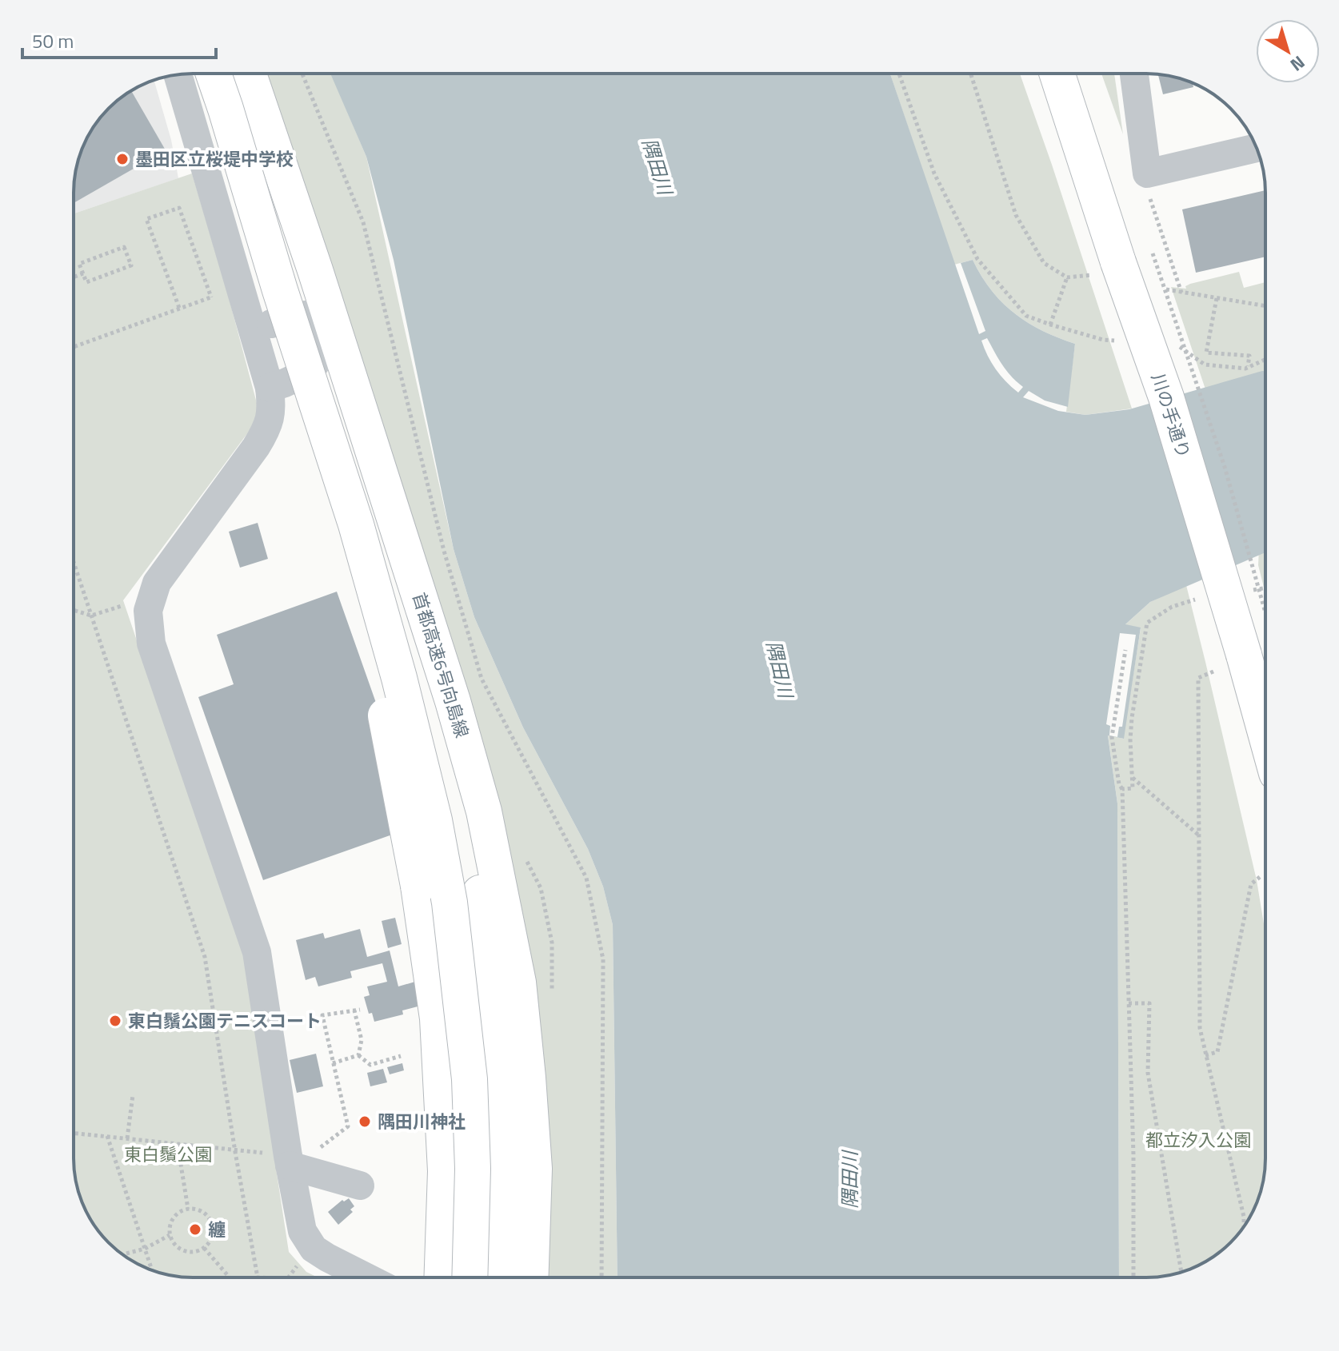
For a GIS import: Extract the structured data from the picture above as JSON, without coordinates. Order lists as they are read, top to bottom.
{
  "streets": {
    "main road": ["川の手通り", "首都高速6号向島線"]
  },
  "water": ["隅田川"],
  "parks": ["都立汐入公園", "東白鬚公園"],
  "places": [
    "墨田区立桜堤中学校",
    "東白鬚公園テニスコート",
    "隅田川神社",
    "纏"
  ],
  "scale_bar": "50 m",
  "north": "bottom right"
}
